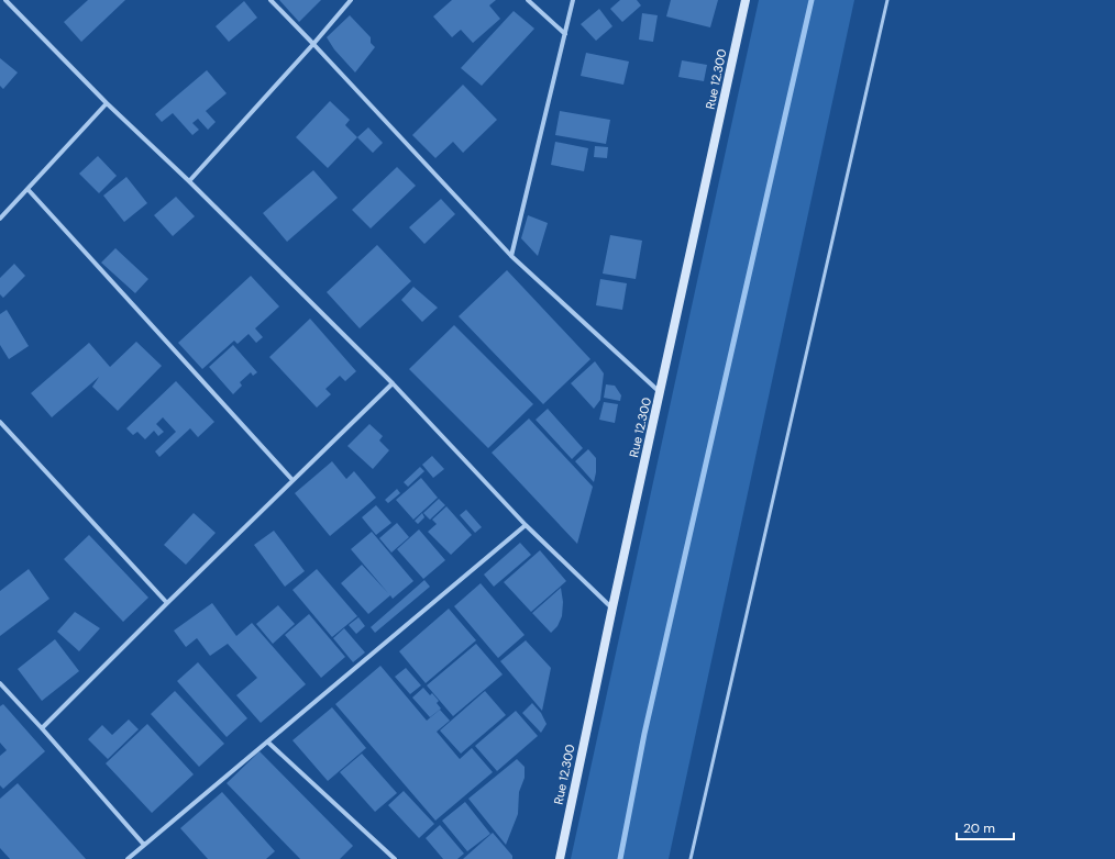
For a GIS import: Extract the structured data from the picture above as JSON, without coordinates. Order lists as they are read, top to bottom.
{
  "streets": {
    "street": ["Rue 12.300"]
  },
  "scale_bar": "20 m"
}
